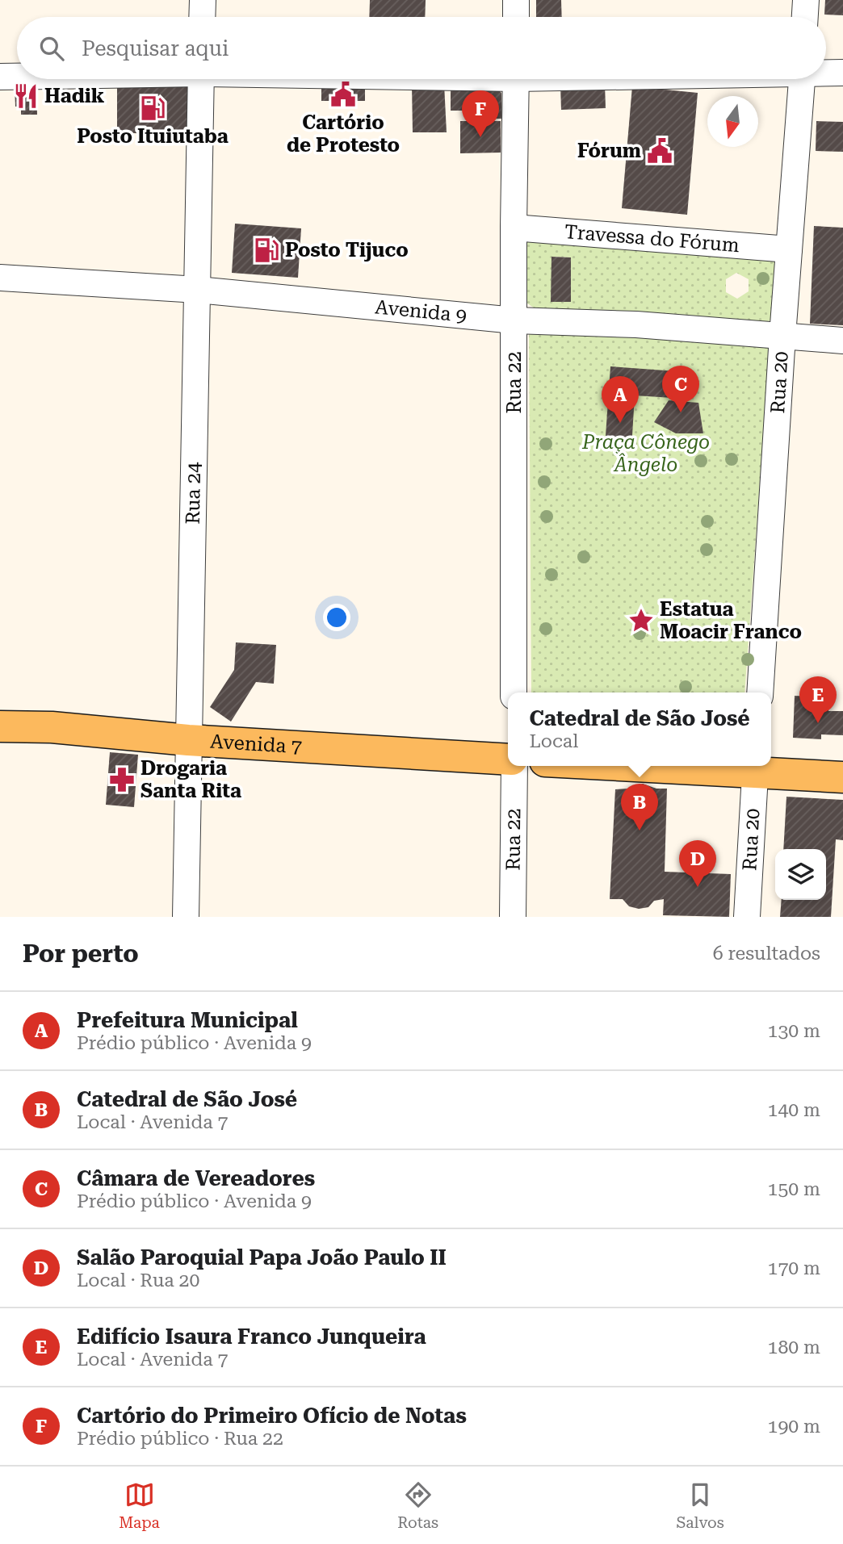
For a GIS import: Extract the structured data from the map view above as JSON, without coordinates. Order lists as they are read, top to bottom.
{
  "streets": {
    "main road": ["Avenida 7"],
    "street": [
      "Travessa do Fórum",
      "Avenida 9",
      "Rua 22",
      "Rua 20",
      "Rua 24"
    ]
  },
  "crossings": [
    ["Travessa do Fórum", "Rua 22"],
    ["Travessa do Fórum", "Rua 20"],
    ["Avenida 9", "Rua 22"],
    ["Avenida 9", "Rua 20"],
    ["Avenida 9", "Rua 24"],
    ["Rua 24", "Avenida 7"]
  ],
  "parks": ["Praça Cônego Ângelo"],
  "places": {
    "public building": ["Cartório de Protesto", "Fórum"],
    "restaurant": ["Hadik"],
    "fuel station": ["Posto Ituiutaba", "Posto Tijuco"],
    "place": ["Estatua Moacir Franco"],
    "pharmacy": ["Drogaria Santa Rita"]
  },
  "north": "bottom",
  "page": {
    "search": "Pesquisar aqui",
    "pins": [
      "F",
      "C",
      "A",
      "E",
      "B",
      "D"
    ],
    "popup": ["Catedral de São José", "Local"],
    "heading": ["Por perto", "6 resultados"],
    "list": [
      {
        "mark": "A",
        "name": "Prefeitura Municipal",
        "note": "Prédio público · Avenida 9",
        "value": "130 m"
      },
      {
        "mark": "B",
        "name": "Catedral de São José",
        "note": "Local · Avenida 7",
        "value": "140 m"
      },
      {
        "mark": "C",
        "name": "Câmara de Vereadores",
        "note": "Prédio público · Avenida 9",
        "value": "150 m"
      },
      {
        "mark": "D",
        "name": "Salão Paroquial Papa João Paulo II",
        "note": "Local · Rua 20",
        "value": "170 m"
      },
      {
        "mark": "E",
        "name": "Edifício Isaura Franco Junqueira",
        "note": "Local · Avenida 7",
        "value": "180 m"
      },
      {
        "mark": "F",
        "name": "Cartório do Primeiro Ofício de Notas",
        "note": "Prédio público · Rua 22",
        "value": "190 m"
      }
    ],
    "nav": ["Mapa", "Rotas", "Salvos"]
  }
}
